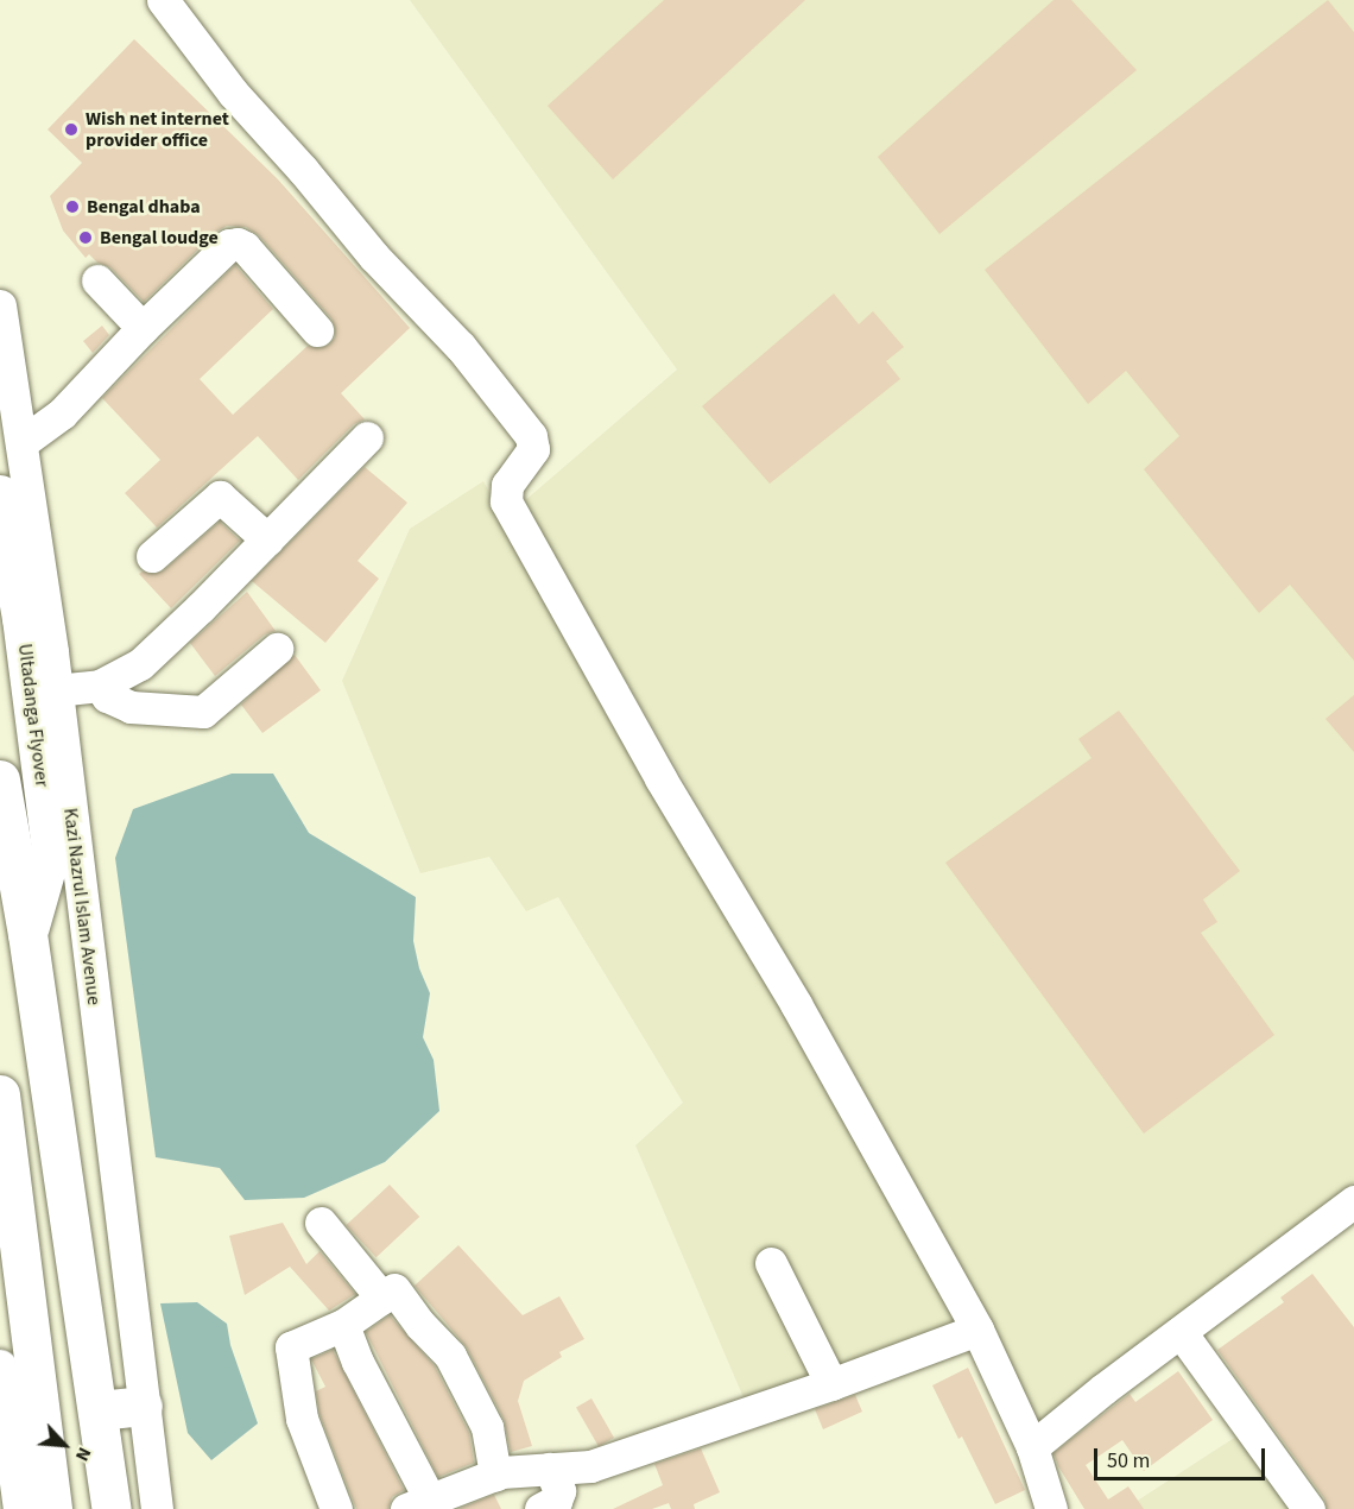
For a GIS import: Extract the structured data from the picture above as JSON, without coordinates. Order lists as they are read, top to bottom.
{
  "streets": {
    "main road": ["Ultadanga Flyover"],
    "street": ["Kazi Nazrul Islam Avenue"]
  },
  "places": ["Wish net internet provider office", "Bengal dhaba", "Bengal loudge"],
  "scale_bar": "50 m",
  "north": "bottom right"
}
